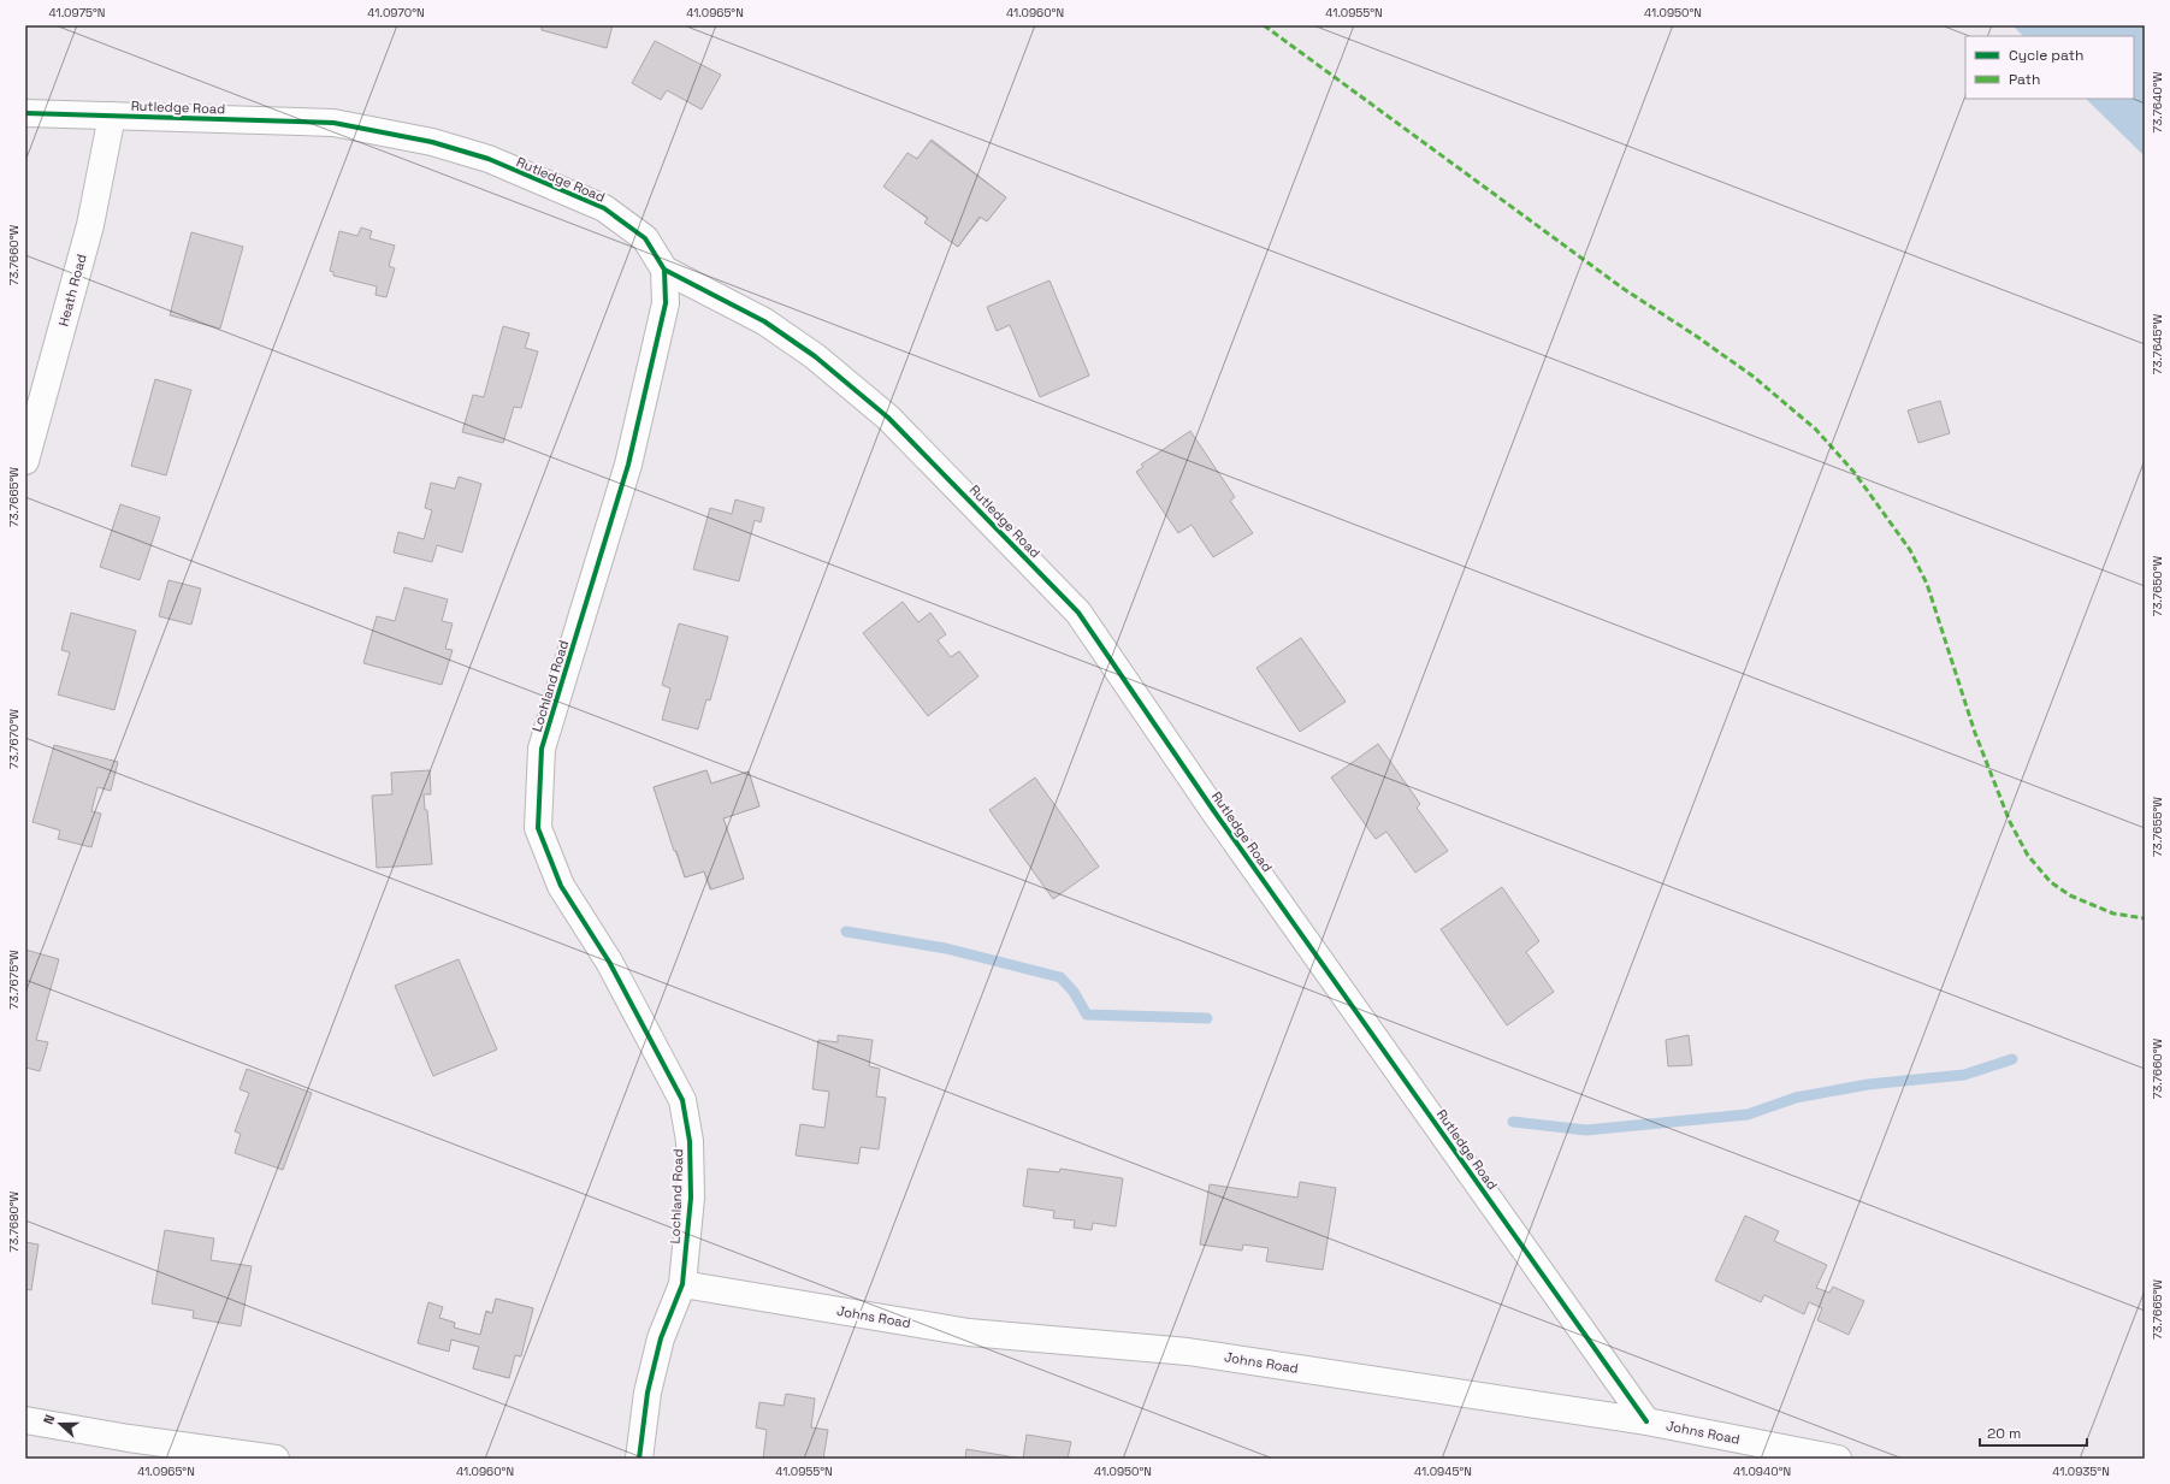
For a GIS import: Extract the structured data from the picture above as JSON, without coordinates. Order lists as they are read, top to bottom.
{
  "streets": {
    "street": [
      "Rutledge Road",
      "Heath Road",
      "Lochland Road",
      "Johns Road"
    ]
  },
  "crossings": [
    ["Rutledge Road", "Heath Road"],
    ["Rutledge Road", "Lochland Road"],
    ["Rutledge Road", "Johns Road"],
    ["Lochland Road", "Johns Road"]
  ],
  "legend": ["Cycle path", "Path"],
  "scale_bar": "20 m",
  "north": "left",
  "coordinates": [
    "41.0975°N",
    "41.0970°N",
    "41.0965°N",
    "41.0960°N",
    "41.0955°N",
    "41.0950°N",
    "73.7640°W",
    "73.7660°W",
    "73.7645°W",
    "73.7665°W",
    "73.7650°W",
    "73.7670°W",
    "73.7655°W",
    "73.7675°W",
    "73.7680°W",
    "41.0945°N",
    "41.0940°N",
    "41.0935°N"
  ]
}
